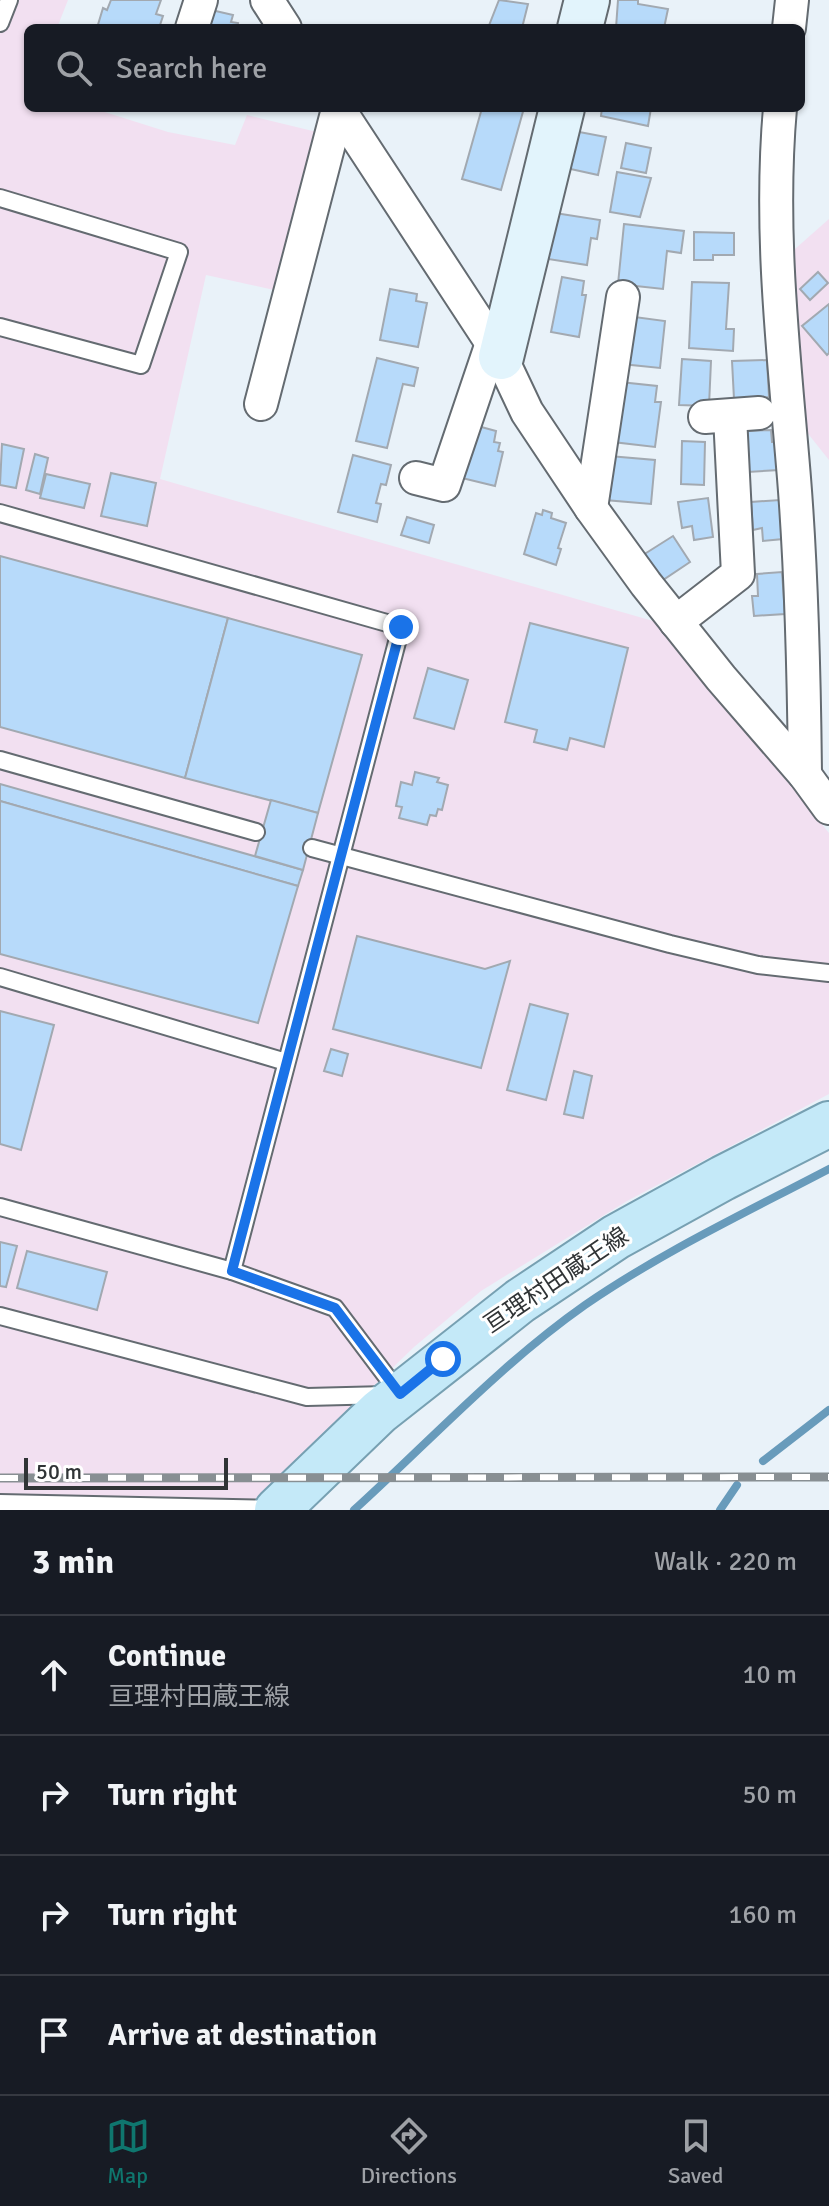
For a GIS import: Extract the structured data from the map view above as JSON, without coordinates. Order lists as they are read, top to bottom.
{
  "streets": {
    "main road": ["亘理村田蔵王線"]
  },
  "scale_bar": "50 m",
  "page": {
    "search": "Search here",
    "scale": "50 m",
    "heading": ["3 min", "Walk · 220 m"],
    "list": [
      ["Continue", "亘理村田蔵王線", "10 m"],
      ["Turn right", "50 m"],
      ["Turn right", "160 m"],
      "Arrive at destination"
    ],
    "nav": ["Map", "Directions", "Saved"]
  }
}
